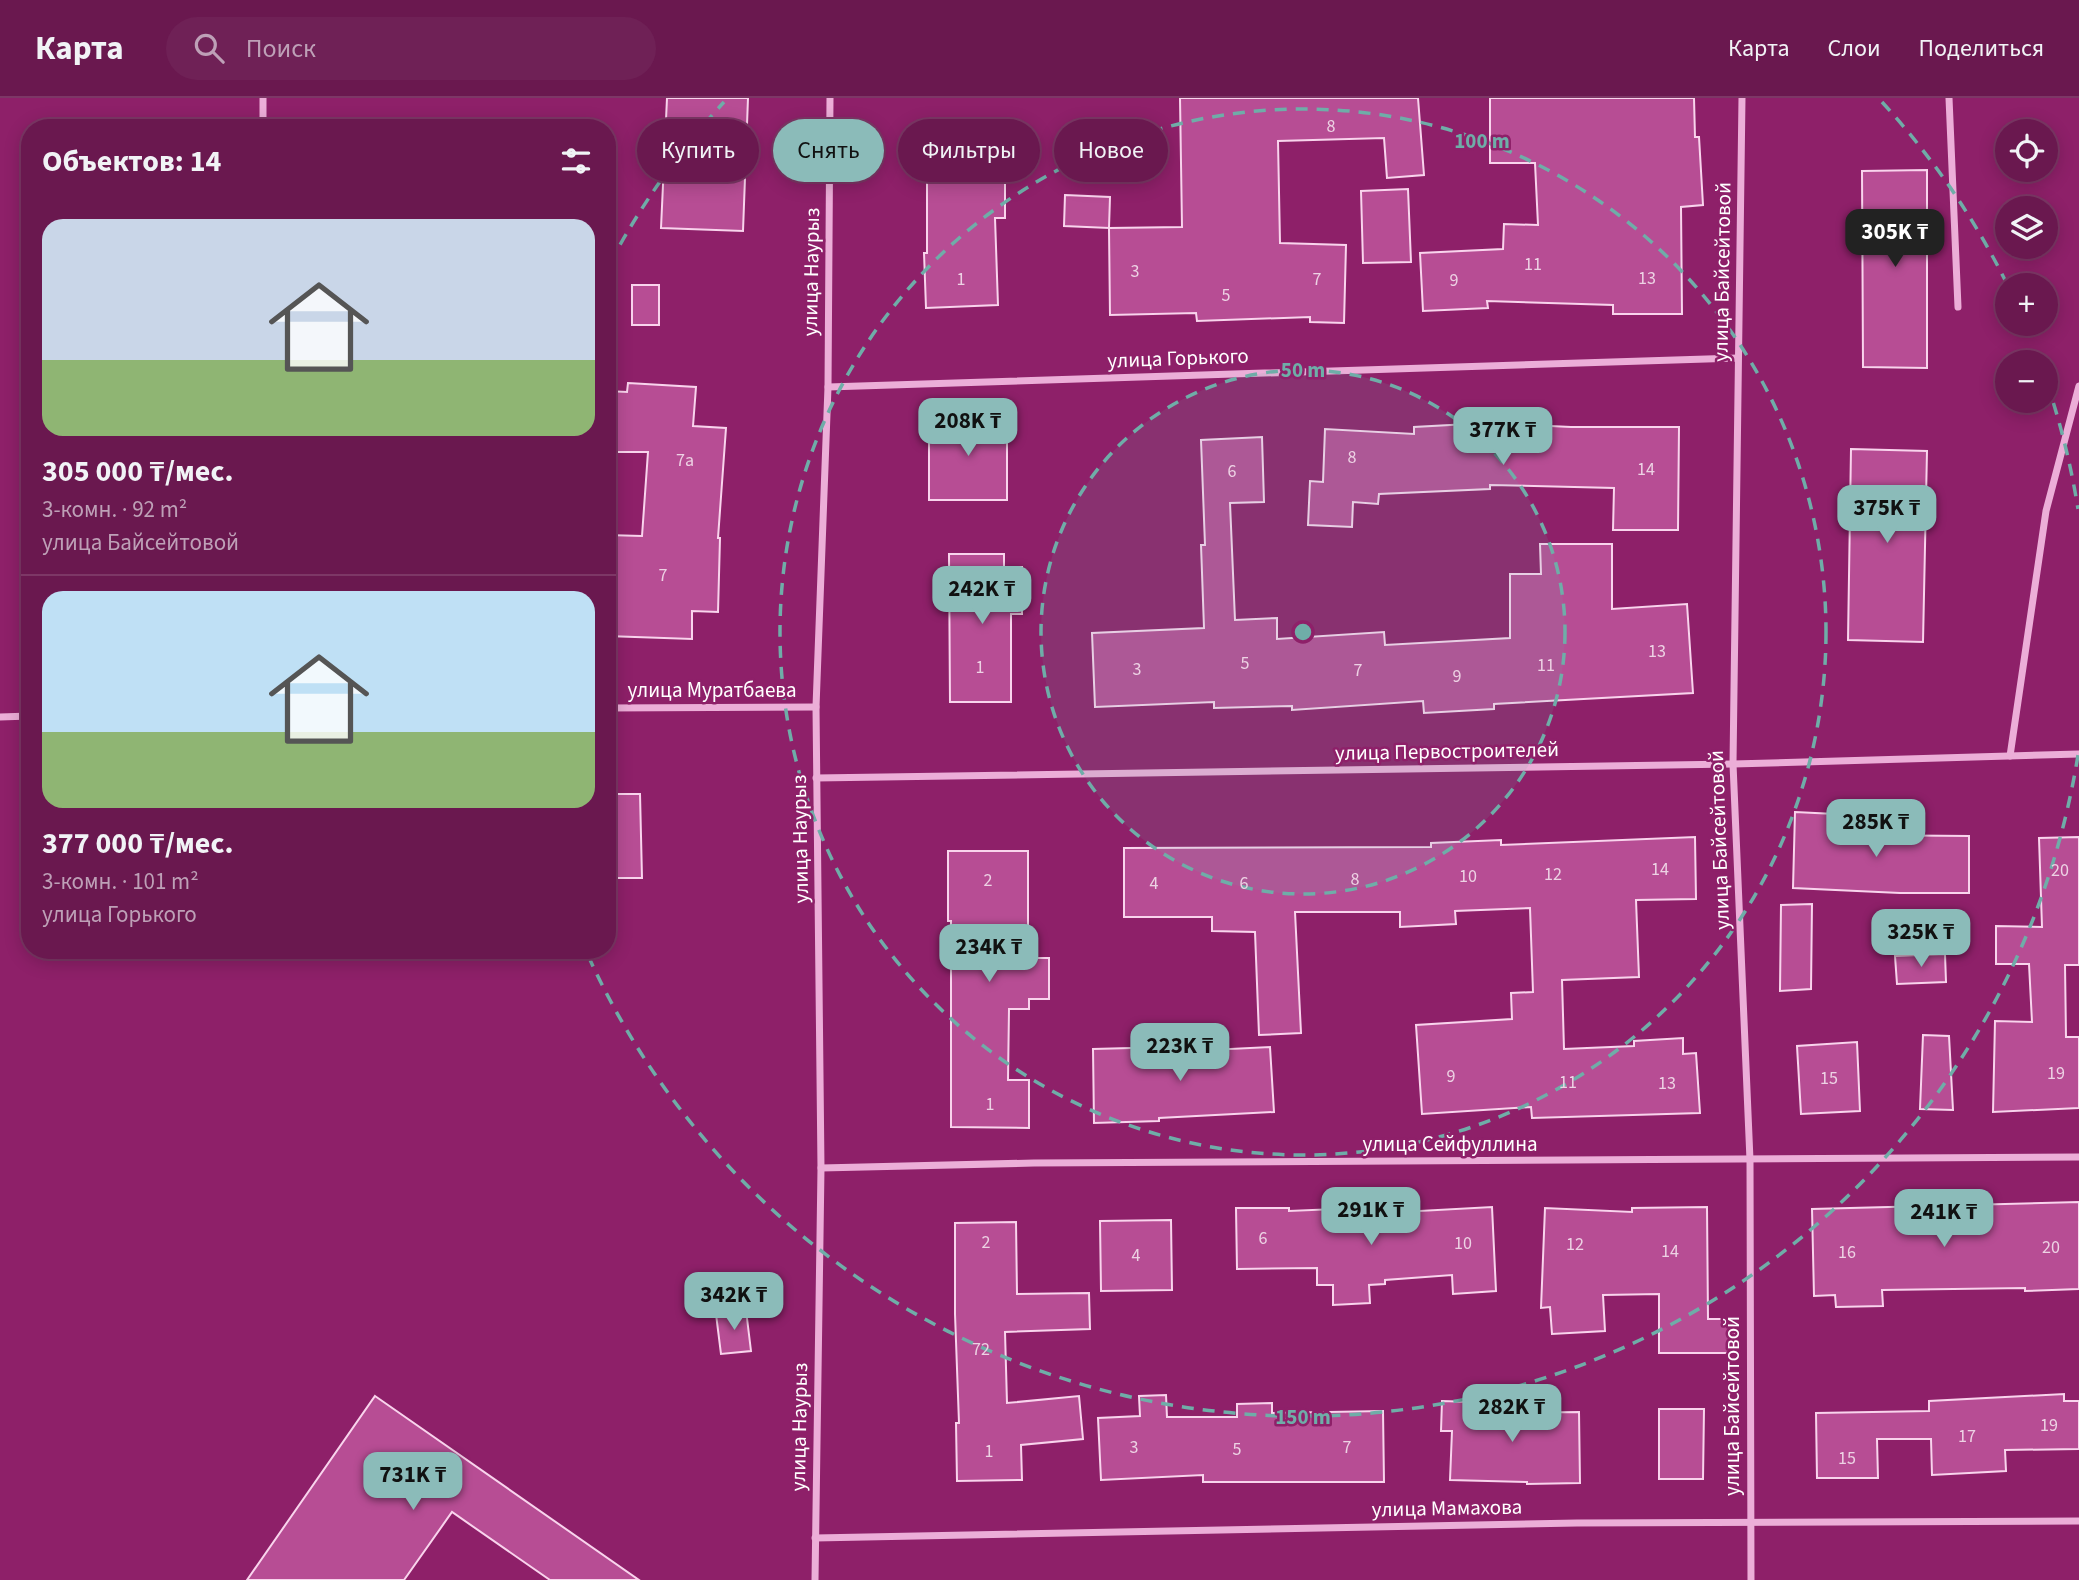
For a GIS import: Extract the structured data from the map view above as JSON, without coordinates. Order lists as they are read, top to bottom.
{
  "streets": {
    "street": [
      "улица Наурыз",
      "улица Байсейтовой",
      "улица Горького",
      "улица Муратбаева",
      "улица Первостроителей",
      "улица Сейфуллина",
      "улица Мамахова"
    ]
  },
  "crossings": [
    ["улица Наурыз", "улица Горького"],
    ["улица Наурыз", "улица Муратбаева"],
    ["улица Наурыз", "улица Первостроителей"],
    ["улица Наурыз", "улица Сейфуллина"],
    ["улица Наурыз", "улица Мамахова"],
    ["улица Байсейтовой", "улица Горького"],
    ["улица Байсейтовой", "улица Первостроителей"],
    ["улица Байсейтовой", "улица Сейфуллина"],
    ["улица Байсейтовой", "улица Мамахова"]
  ],
  "house_numbers": [
    "8",
    "11",
    "3",
    "13",
    "1",
    "7",
    "9",
    "5",
    "8",
    "7а",
    "14",
    "6",
    "7",
    "13",
    "5",
    "11",
    "1",
    "3",
    "7",
    "9",
    "14",
    "20",
    "12",
    "10",
    "8",
    "2",
    "4",
    "6",
    "19",
    "9",
    "15",
    "11",
    "13",
    "1",
    "6",
    "2",
    "10",
    "12",
    "20",
    "14",
    "16",
    "4",
    "72",
    "19",
    "17",
    "3",
    "7",
    "5",
    "1",
    "15"
  ],
  "page": {
    "header": "Карта",
    "search": "Поиск",
    "nav": ["Карта", "Слои", "Поделиться"],
    "map_buttons": ["+", "−"],
    "chip": [
      "Купить",
      "Снять",
      "Фильтры",
      "Новое"
    ],
    "heading": "Объектов: 14",
    "list": [
      {
        "name": "305 000 ₸/мес.",
        "note": "3-комн. · 92 m² · улица Байсейтовой"
      },
      {
        "name": "377 000 ₸/мес.",
        "note": "3-комн. · 101 m² · улица Горького"
      }
    ],
    "price": [
      "305K ₸",
      "208K ₸",
      "377K ₸",
      "375K ₸",
      "242K ₸",
      "285K ₸",
      "325K ₸",
      "234K ₸",
      "223K ₸",
      "291K ₸",
      "241K ₸",
      "342K ₸",
      "282K ₸",
      "731K ₸"
    ]
  },
  "rings": ["100 m", "50 m", "150 m"]
}
